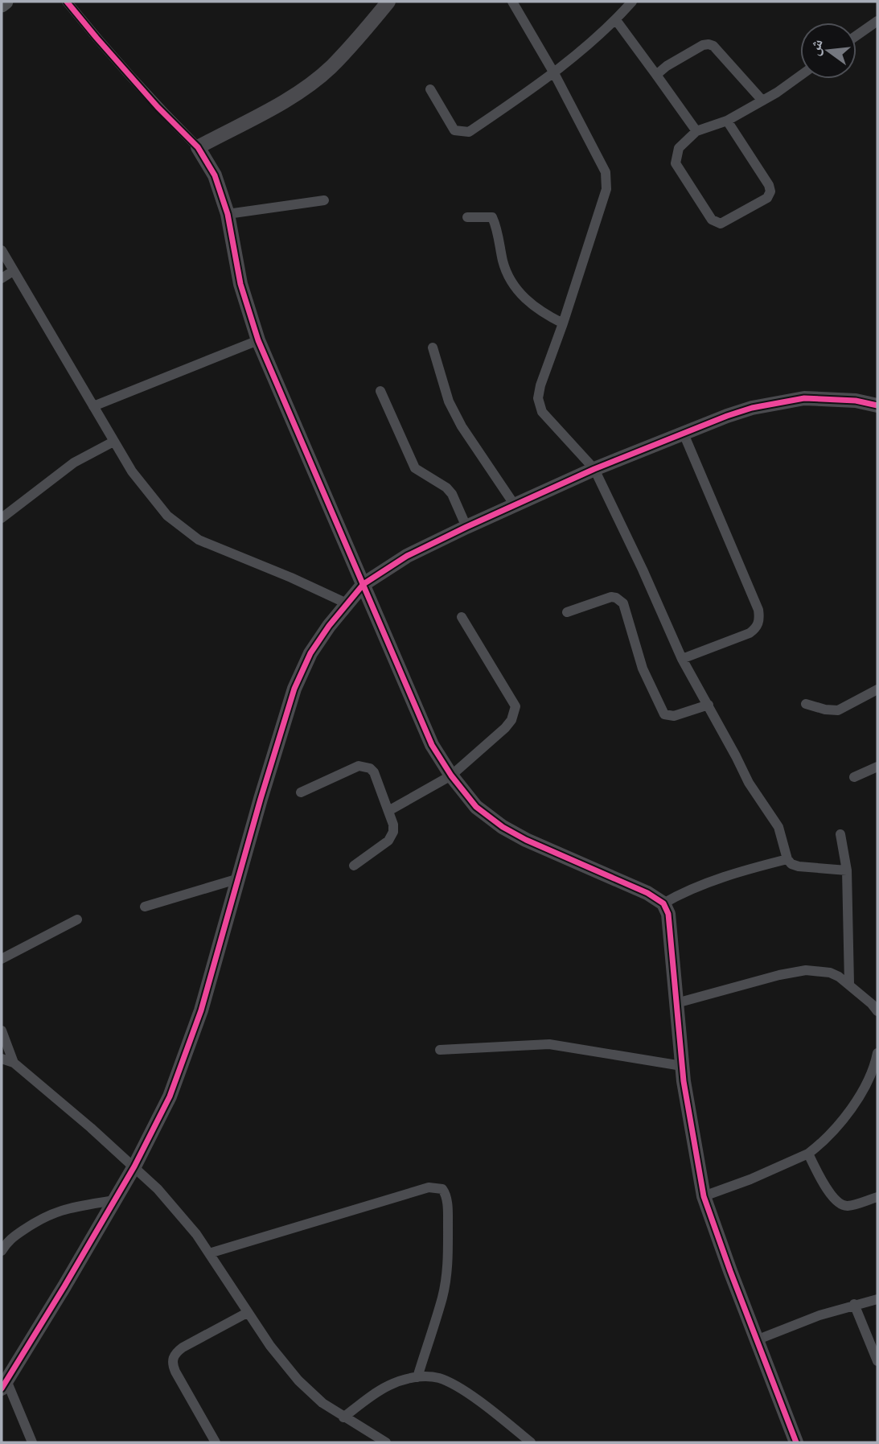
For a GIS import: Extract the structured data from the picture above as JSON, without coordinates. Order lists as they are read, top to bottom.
{
  "north": "left"
}
